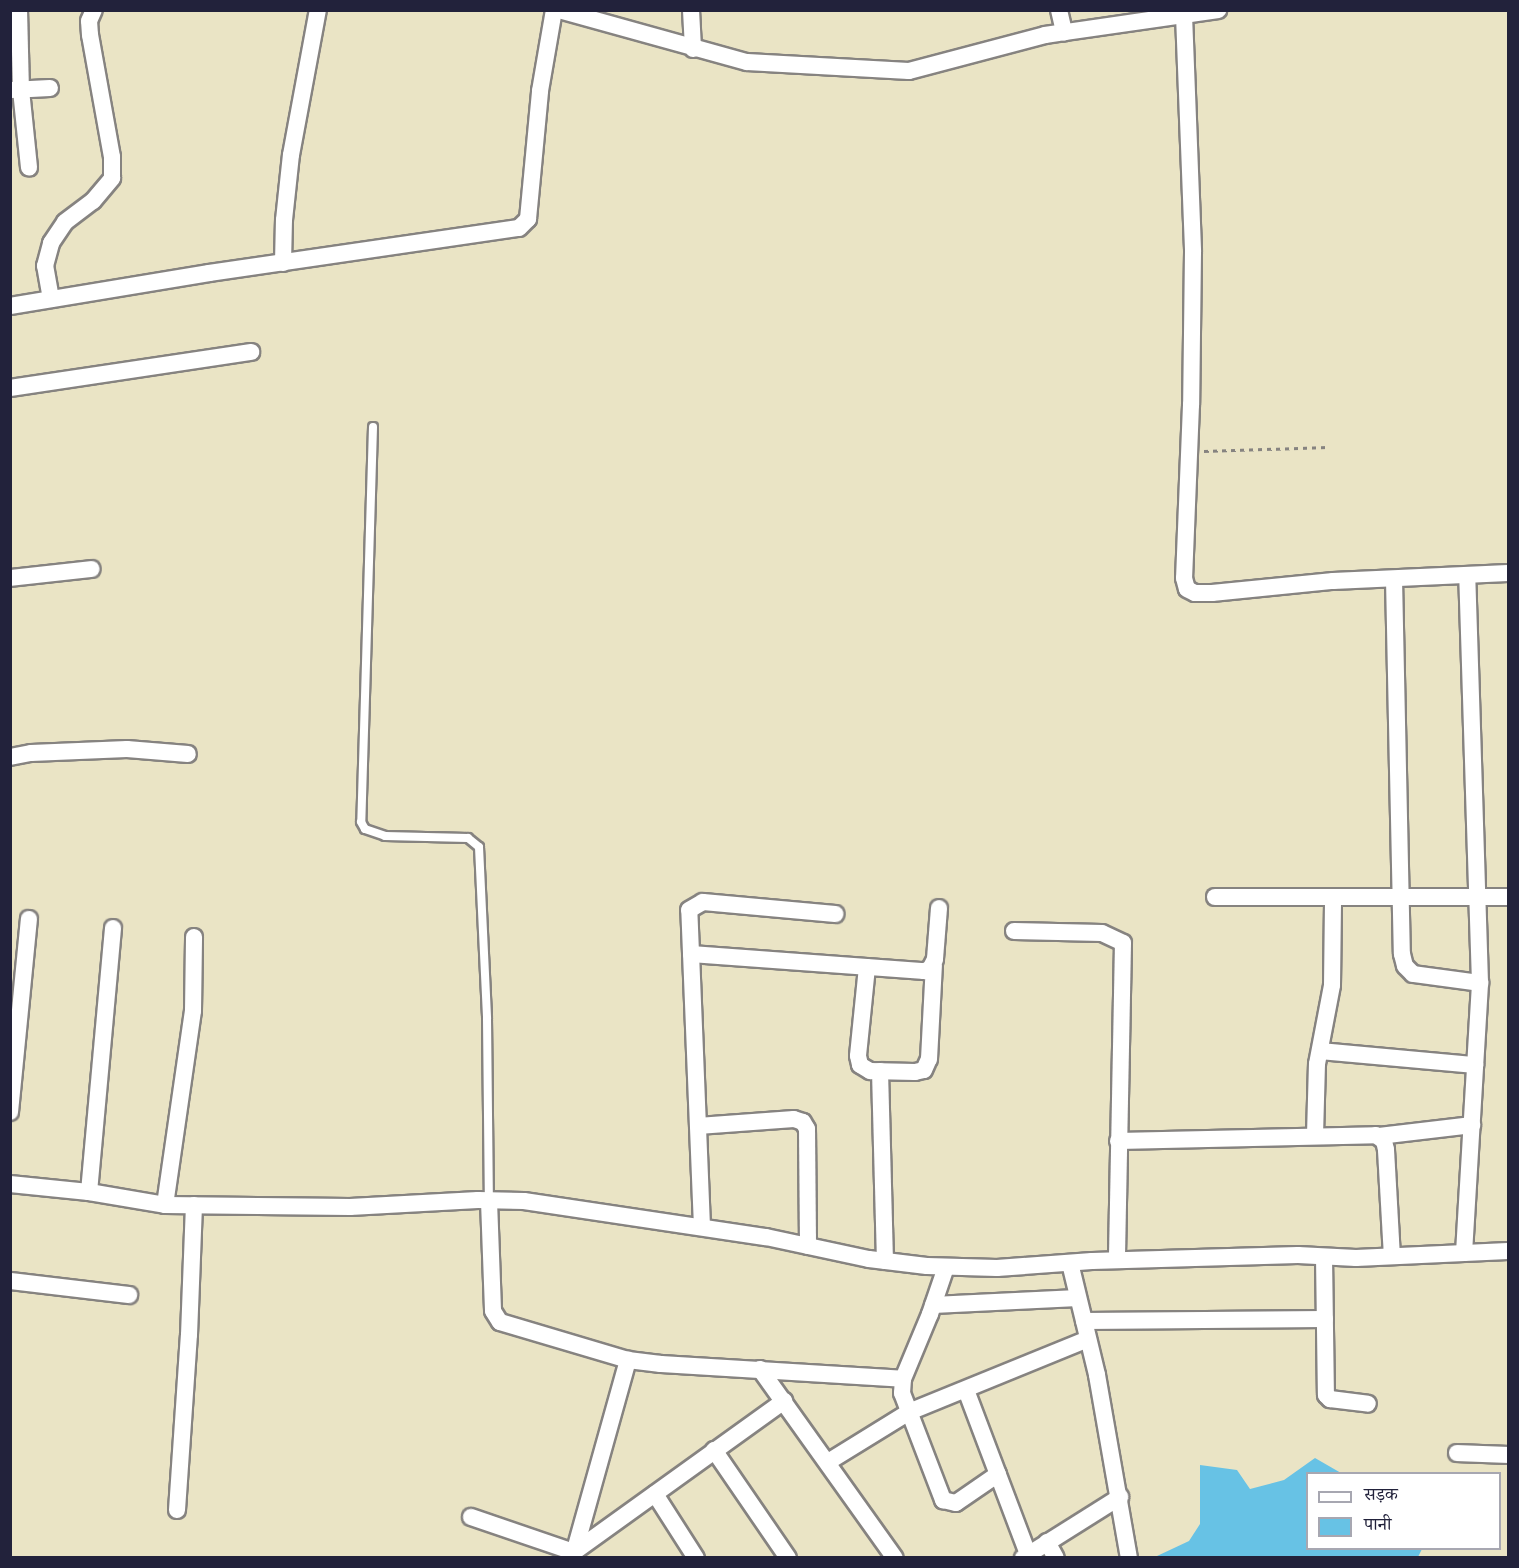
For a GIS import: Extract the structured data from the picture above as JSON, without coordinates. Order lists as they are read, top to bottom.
{
  "legend": ["सड़क", "पानी"]
}
